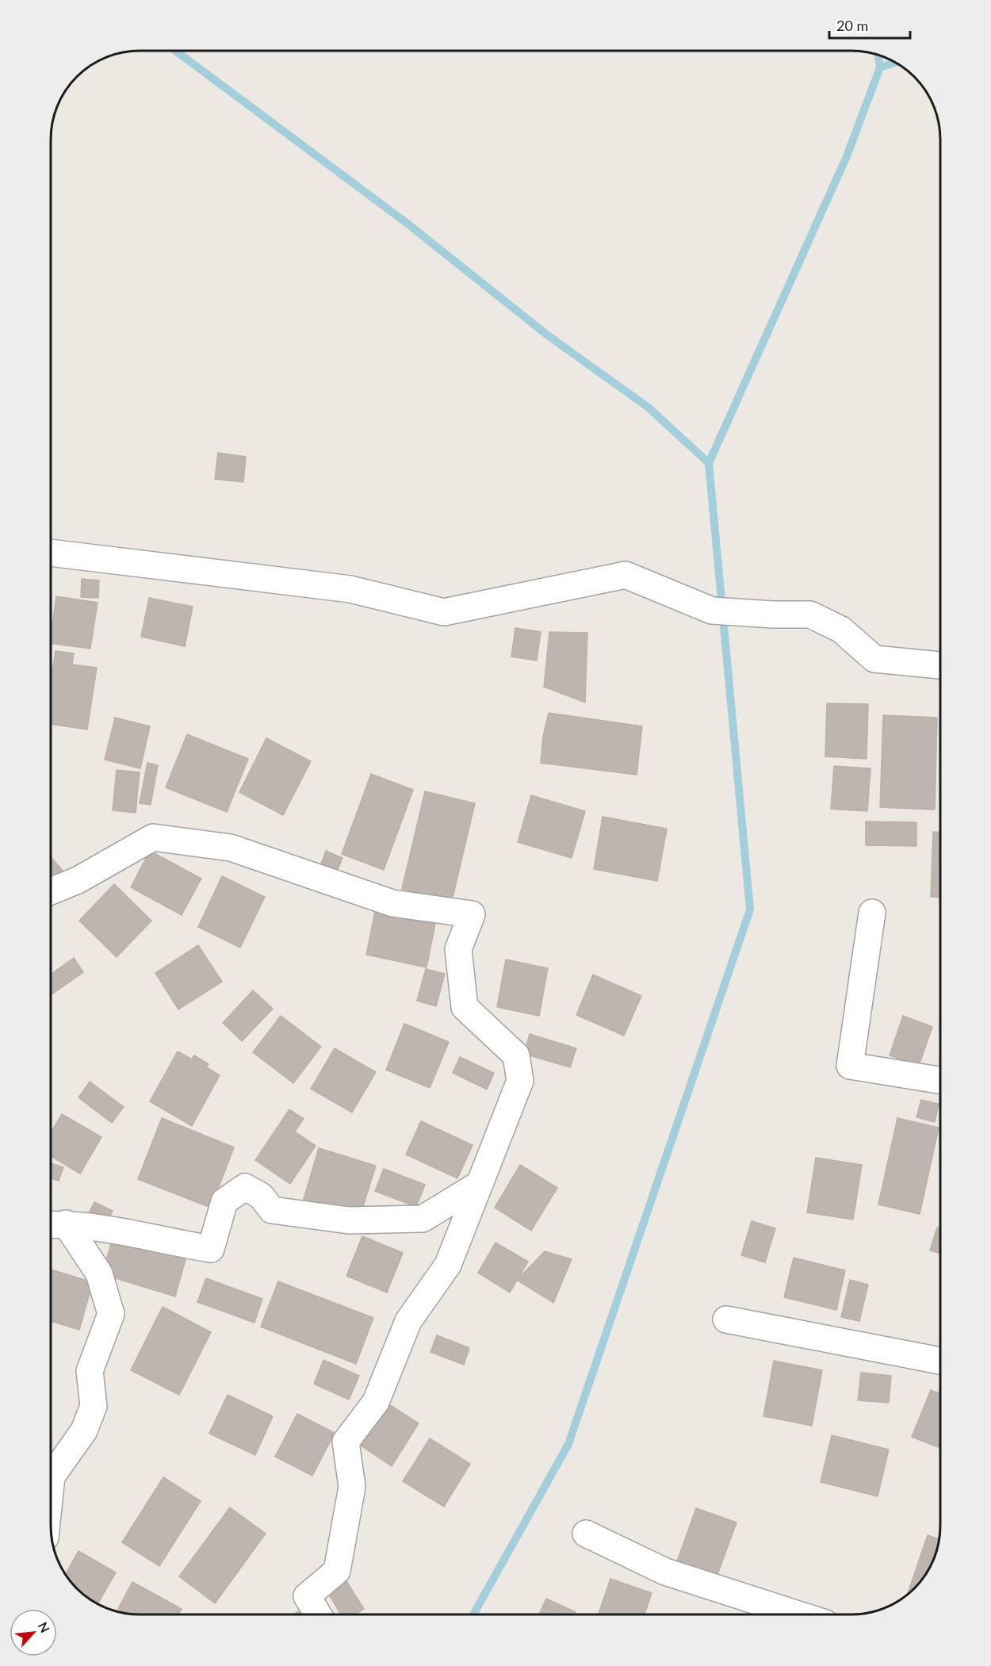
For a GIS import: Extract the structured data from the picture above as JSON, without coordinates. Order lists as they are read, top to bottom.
{
  "scale_bar": "20 m",
  "north": "top right"
}
